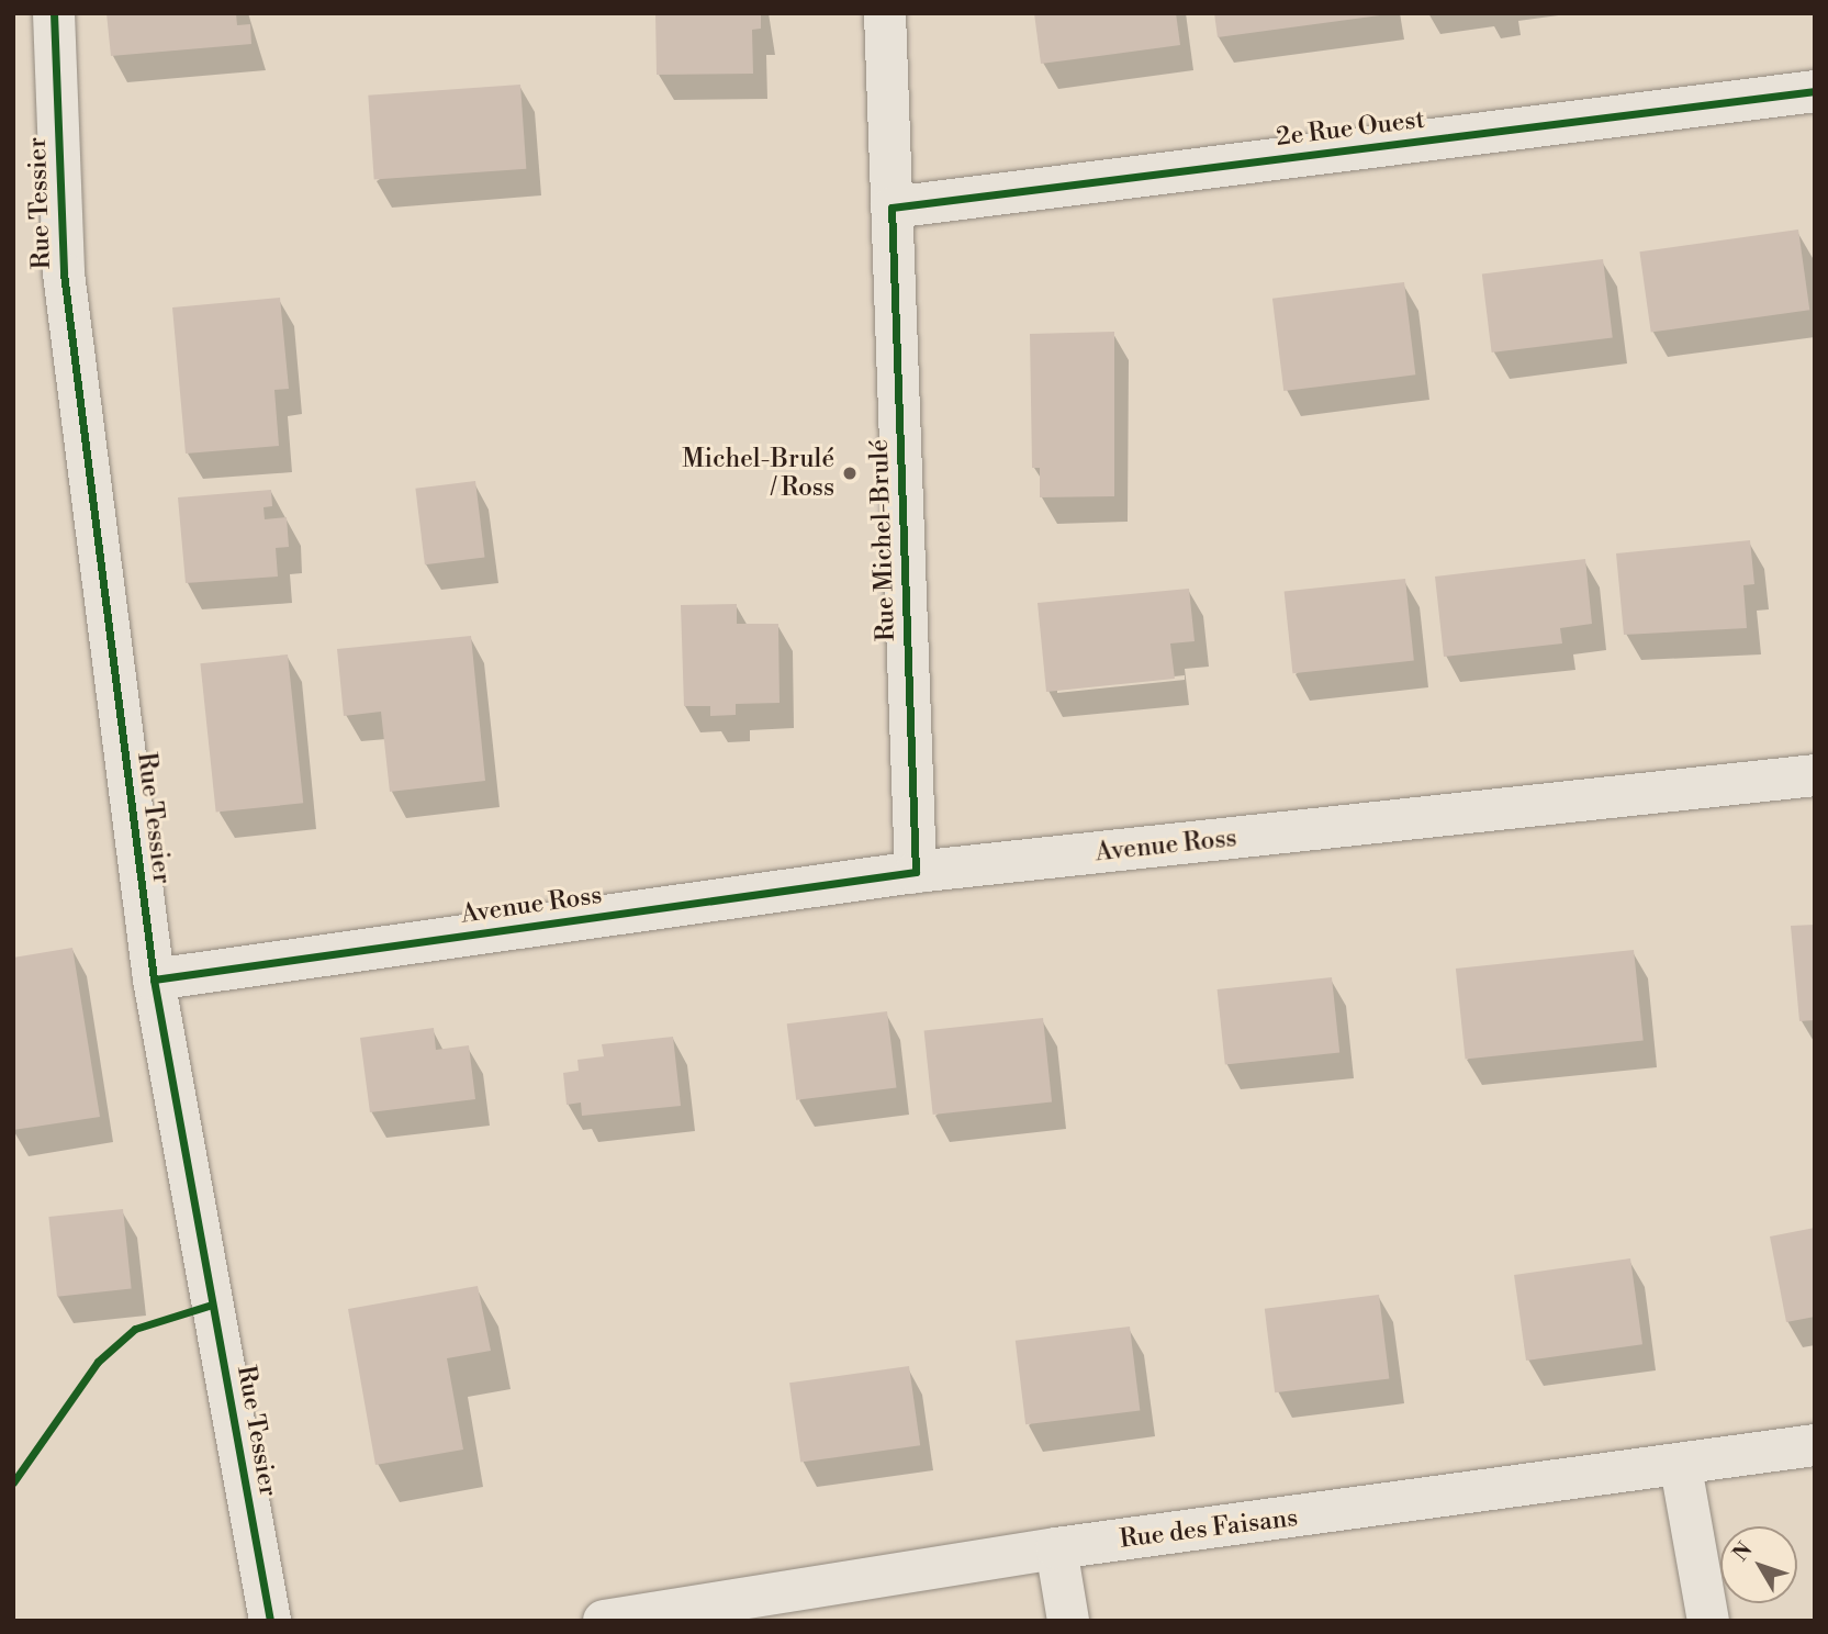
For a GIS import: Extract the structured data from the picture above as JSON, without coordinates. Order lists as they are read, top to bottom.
{
  "streets": {
    "street": [
      "2e Rue Ouest",
      "Rue Tessier",
      "Rue Michel-Brulé",
      "Avenue Ross",
      "Rue des Faisans"
    ]
  },
  "crossings": [
    ["2e Rue Ouest", "Rue Michel-Brulé"],
    ["Rue Tessier", "Avenue Ross"],
    ["Rue Michel-Brulé", "Avenue Ross"]
  ],
  "places": ["Michel-Brulé / Ross"],
  "north": "top left"
}
